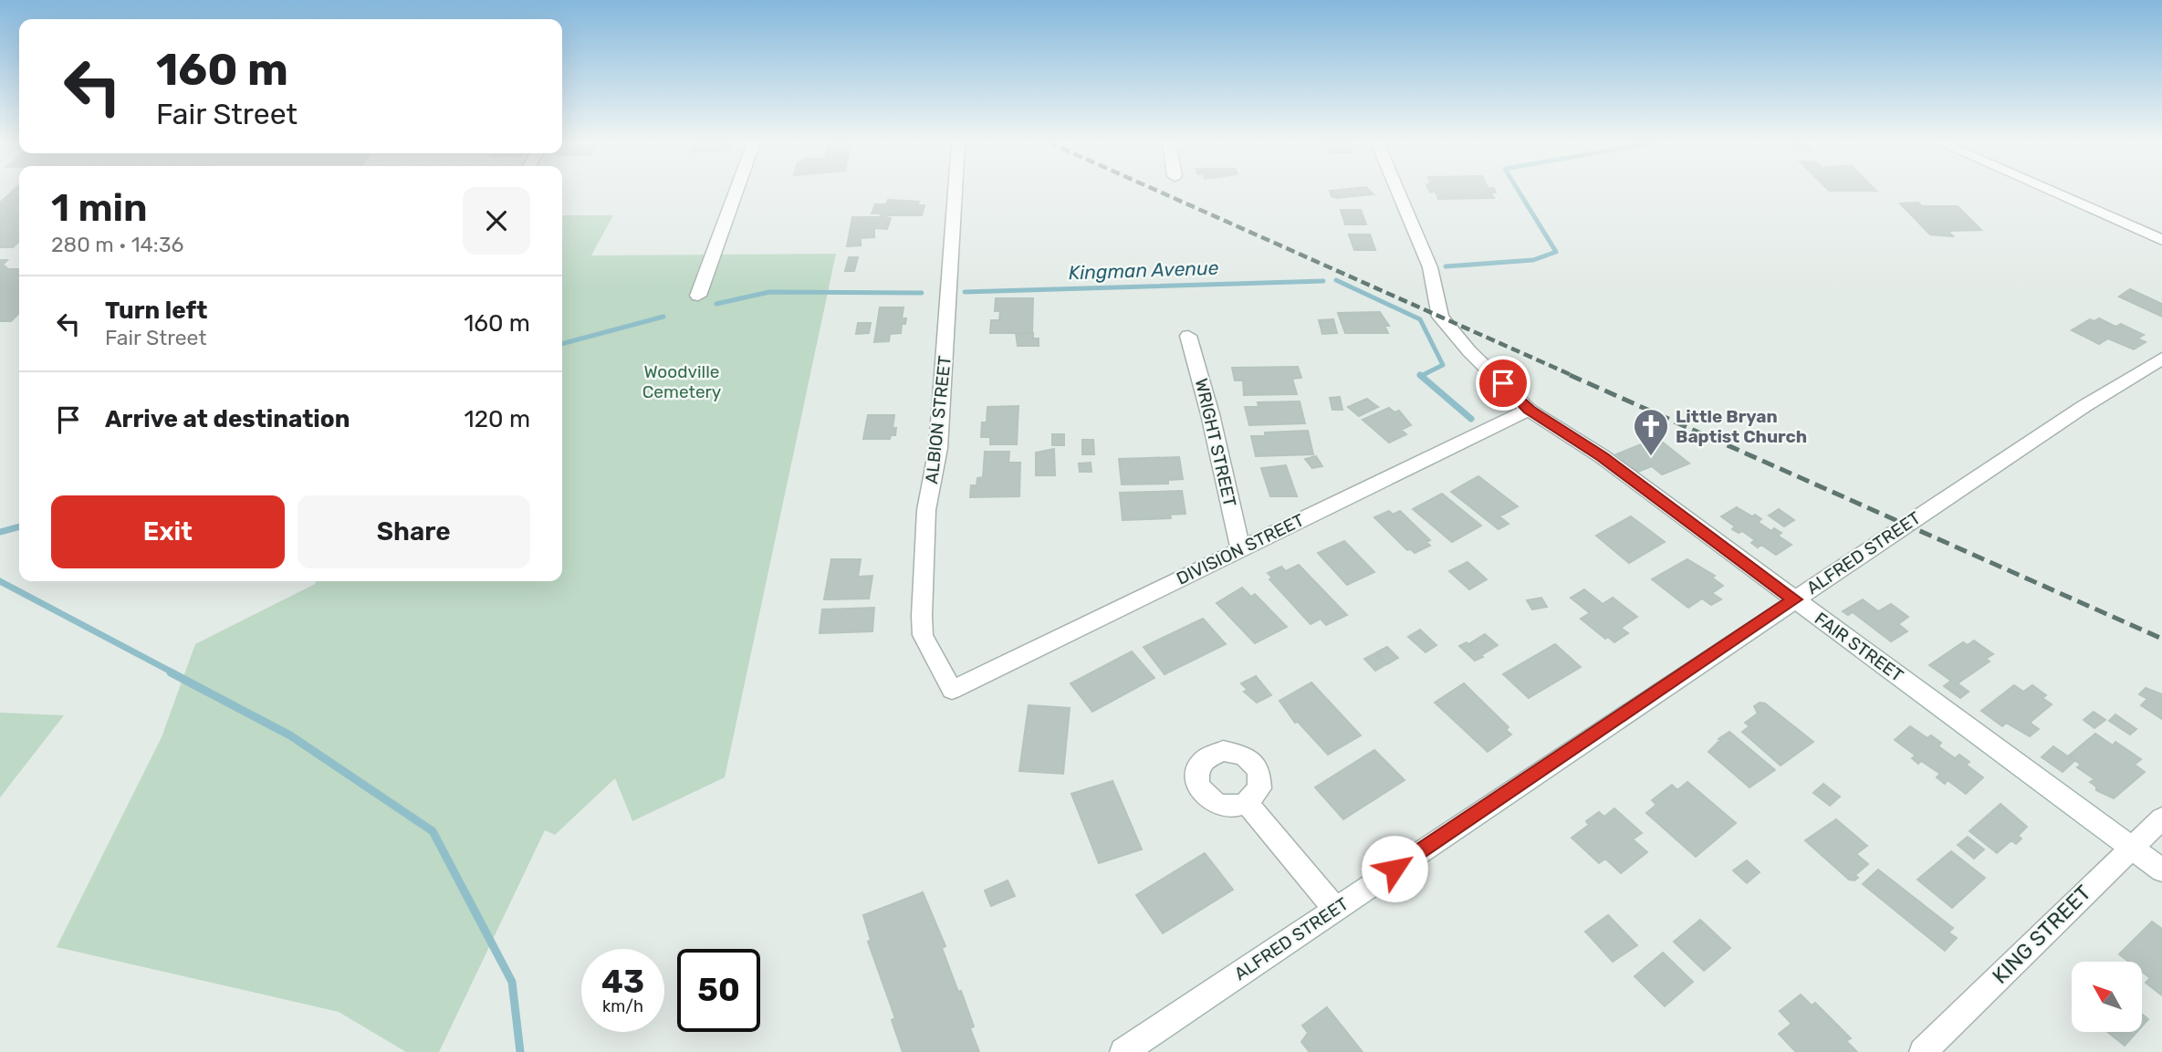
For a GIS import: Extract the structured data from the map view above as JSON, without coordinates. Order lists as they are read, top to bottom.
{
  "streets": {
    "street": [
      "ALBION STREET",
      "WRIGHT STREET",
      "DIVISION STREET",
      "ALFRED STREET",
      "FAIR STREET",
      "KING STREET"
    ]
  },
  "crossings": [
    ["ALBION STREET", "DIVISION STREET"],
    ["WRIGHT STREET", "DIVISION STREET"],
    ["DIVISION STREET", "FAIR STREET"],
    ["ALFRED STREET", "FAIR STREET"],
    ["FAIR STREET", "KING STREET"]
  ],
  "water": ["Kingman Avenue"],
  "parks": ["Woodville Cemetery"],
  "places": {
    "church": ["Little Bryan Baptist Church"]
  },
  "north": "top left",
  "page": {
    "turn": ["160 m", "Fair Street"],
    "heading": ["1 min", "280 m · 14:36"],
    "list": [
      {
        "name": "Turn left",
        "note": "Fair Street",
        "value": "160 m"
      },
      {
        "name": "Arrive at destination",
        "value": "120 m"
      }
    ],
    "buttons": ["Exit", "Share"],
    "speed": "43 km/h",
    "limit": "50"
  }
}
